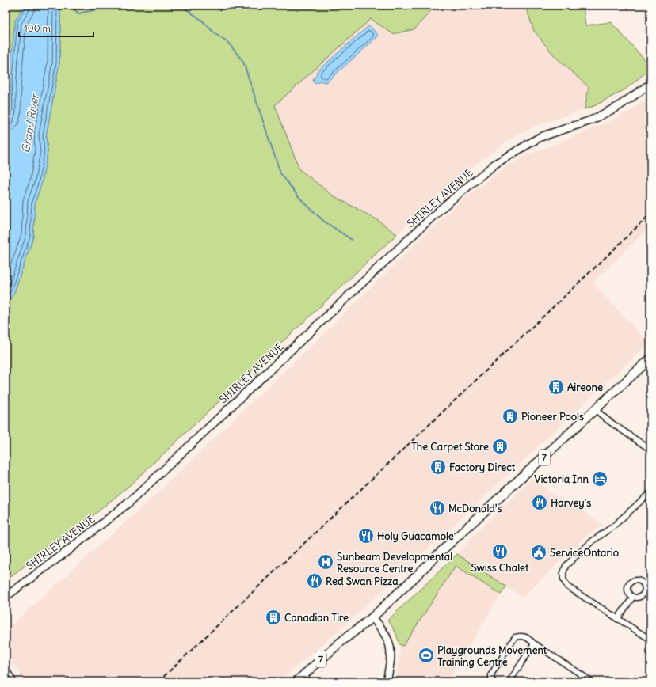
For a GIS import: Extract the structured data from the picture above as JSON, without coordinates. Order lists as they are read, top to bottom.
{
  "streets": {
    "main road": ["SHIRLEY AVENUE", "7"]
  },
  "water": ["Grand River"],
  "places": {
    "building": [
      "Aireone",
      "Pioneer Pools",
      "The Carpet Store",
      "Factory Direct",
      "Canadian Tire"
    ],
    "hotel": ["Victoria Inn"],
    "restaurant": [
      "Harvey's",
      "McDonald's",
      "Holy Guacamole",
      "Swiss Chalet",
      "Red Swan Pizza"
    ],
    "public building": ["ServiceOntario"],
    "hospital": ["Sunbeam Developmental Resource Centre"],
    "sports": ["Playgrounds Movement Training Centre"]
  },
  "scale_bar": "100 m"
}
